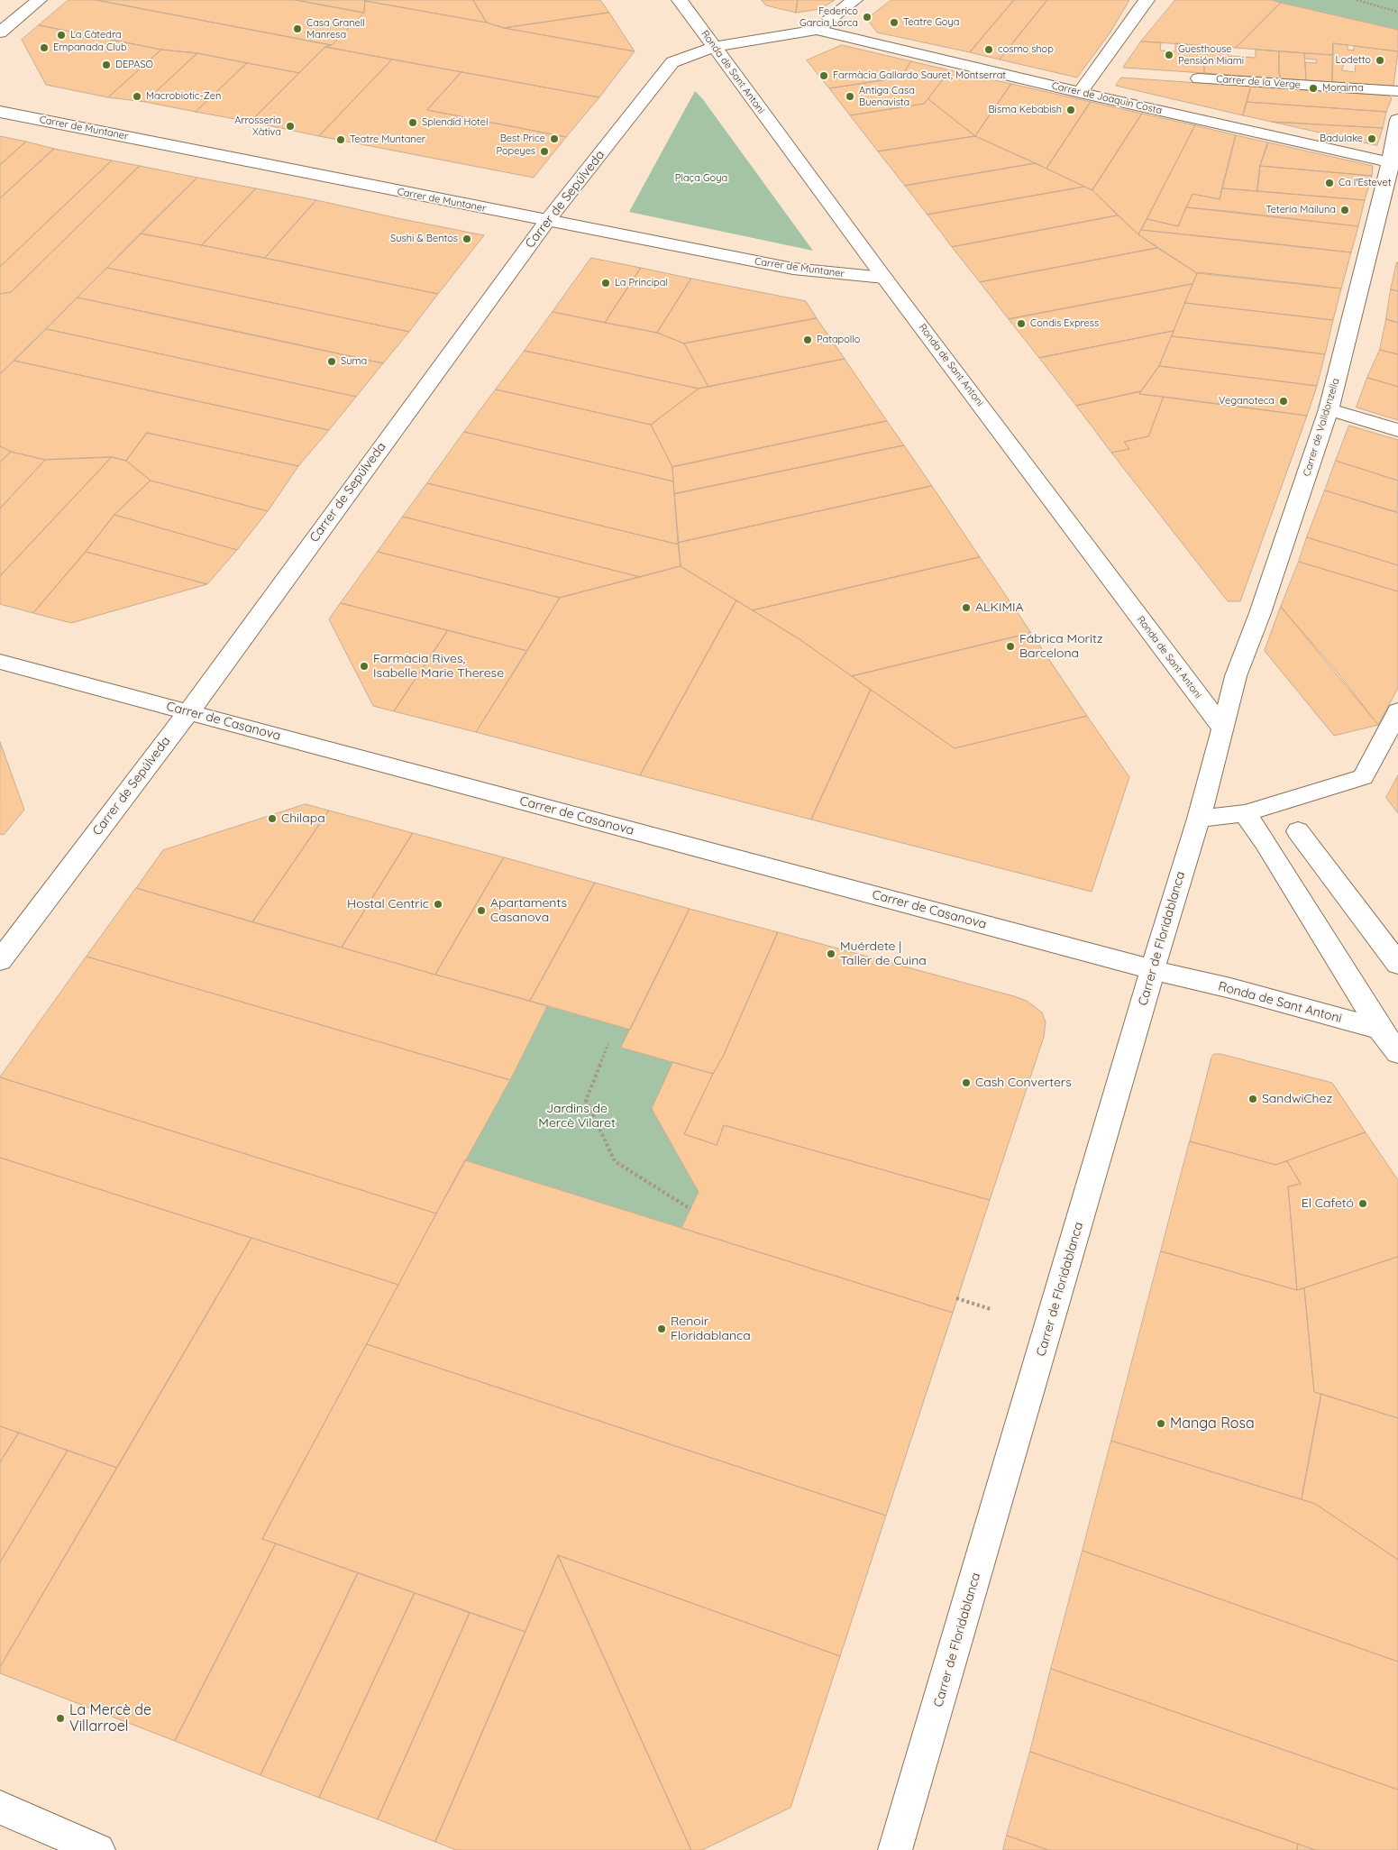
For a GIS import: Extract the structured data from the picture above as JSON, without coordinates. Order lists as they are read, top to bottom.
{
  "streets": {
    "street": [
      "Ronda de Sant Antoni",
      "Carrer de la Verge",
      "Carrer de Joaquín Costa",
      "Carrer de Muntaner",
      "Carrer de Sepúlveda",
      "Carrer de Valldonzella",
      "Carrer de Casanova",
      "Carrer de Floridablanca"
    ]
  },
  "crossings": [
    ["Ronda de Sant Antoni", "Carrer de Muntaner"],
    ["Ronda de Sant Antoni", "Carrer de Sepúlveda"],
    ["Ronda de Sant Antoni", "Carrer de Valldonzella"],
    ["Ronda de Sant Antoni", "Carrer de Casanova"],
    ["Ronda de Sant Antoni", "Carrer de Floridablanca"],
    ["Carrer de Joaquín Costa", "Carrer de Sepúlveda"],
    ["Carrer de Joaquín Costa", "Carrer de Valldonzella"],
    ["Carrer de Muntaner", "Carrer de Sepúlveda"],
    ["Carrer de Sepúlveda", "Carrer de Casanova"],
    ["Carrer de Valldonzella", "Carrer de Floridablanca"],
    ["Carrer de Casanova", "Carrer de Floridablanca"]
  ],
  "parks": ["Plaça Goya", "Jardins de Mercè Vilaret"],
  "places": [
    "Federico Garcia Lorca",
    "Teatre Goya",
    "Casa Granell Manresa",
    "La Càtedra",
    "Empanada Club",
    "cosmo shop",
    "Guesthouse Pensión Miami",
    "Lodetto",
    "DEPASO",
    "Farmàcia Gallardo Sauret, Montserrat",
    "Moraima",
    "Macrobiotic-Zen",
    "Antiga Casa Buenavista",
    "Bisma Kebabish",
    "Splendid Hotel",
    "Arrosseria Xàtiva",
    "Best Price",
    "Badulake",
    "Teatre Muntaner",
    "Popeyes",
    "Ca l'Estevet",
    "Tetería Mailuna",
    "Sushi & Bentos",
    "La Principal",
    "Condis Express",
    "Patapollo",
    "Suma",
    "Veganoteca",
    "ALKIMIA",
    "Fábrica Moritz Barcelona",
    "Farmàcia Rives, Isabelle Marie Therese",
    "Chilapa",
    "Hostal Centric",
    "Apartaments Casanova",
    "Muérdete | Taller de Cuina",
    "Cash Converters",
    "SandwiChez",
    "El Cafetó",
    "Renoir Floridablanca",
    "Manga Rosa",
    "La Mercè de Villarroel"
  ]
}
